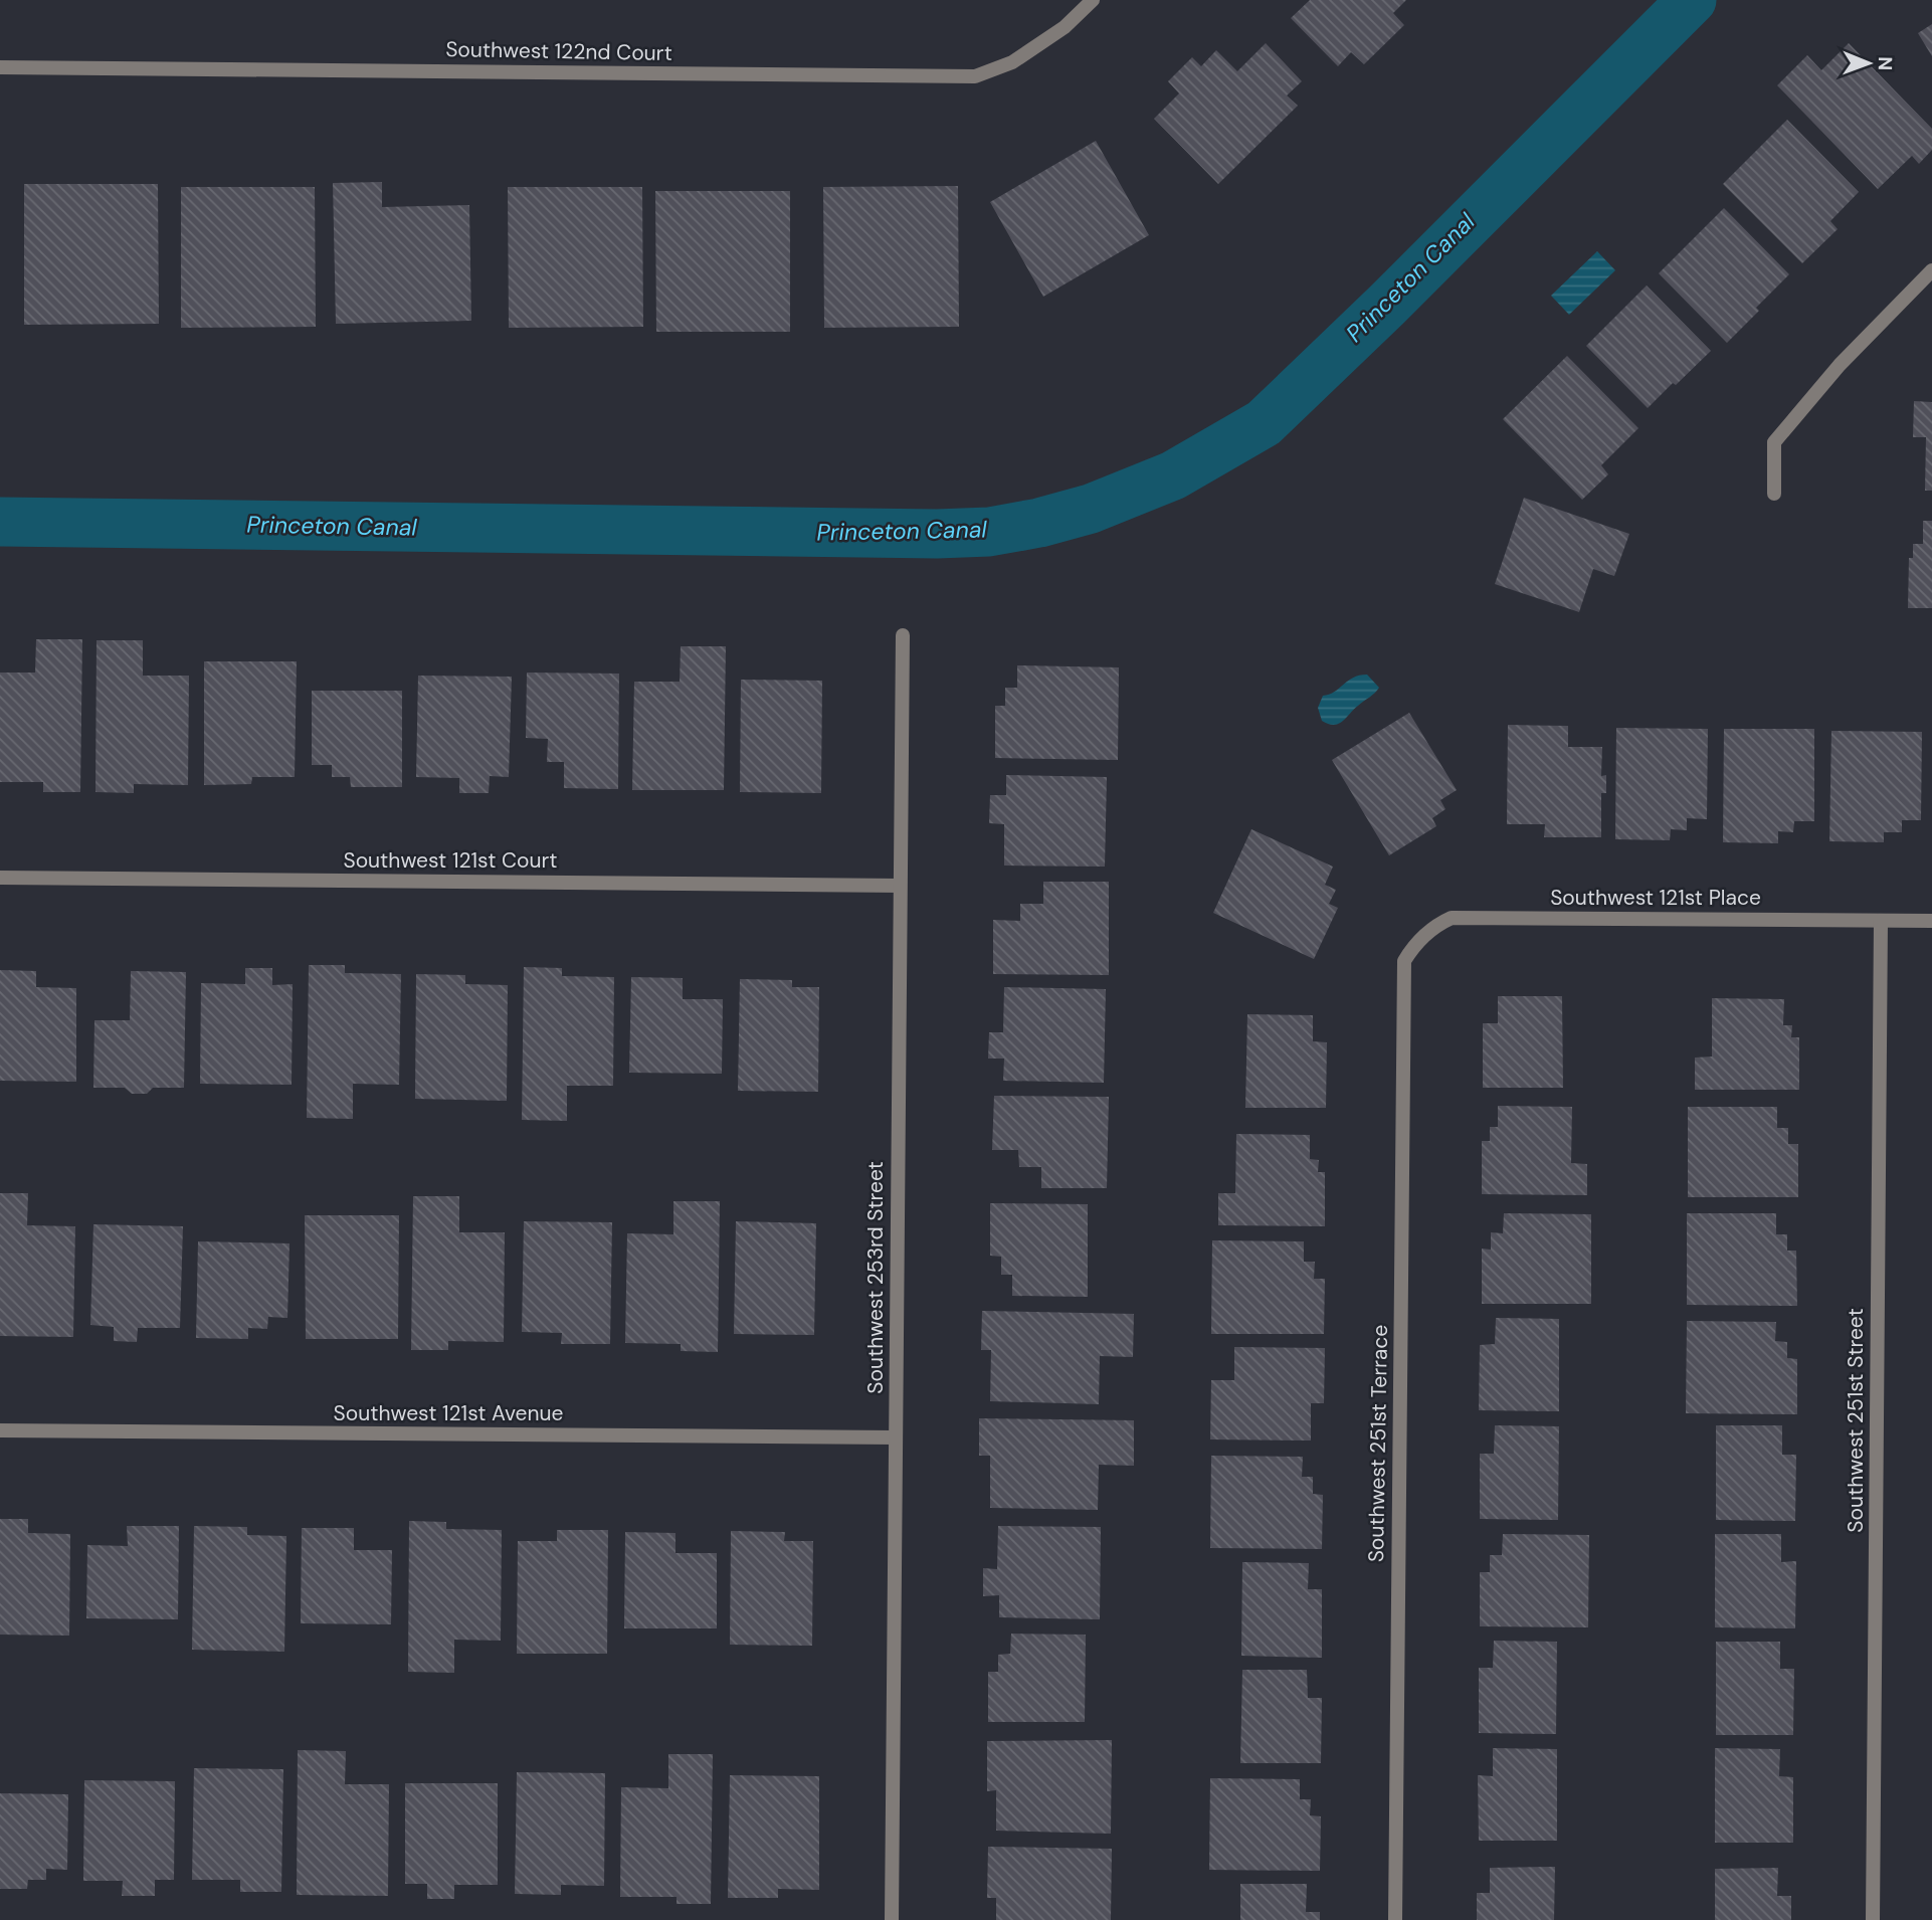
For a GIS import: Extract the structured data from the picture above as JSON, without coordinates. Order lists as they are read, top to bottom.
{
  "streets": {
    "street": [
      "Southwest 122nd Court",
      "Southwest 121st Court",
      "Southwest 121st Place",
      "Southwest 253rd Street",
      "Southwest 121st Avenue",
      "Southwest 251st Street",
      "Southwest 251st Terrace"
    ]
  },
  "crossings": [
    ["Southwest 121st Court", "Southwest 253rd Street"],
    ["Southwest 121st Place", "Southwest 251st Street"],
    ["Southwest 121st Place", "Southwest 251st Terrace"],
    ["Southwest 253rd Street", "Southwest 121st Avenue"]
  ],
  "water": ["Princeton Canal"],
  "north": "right"
}
